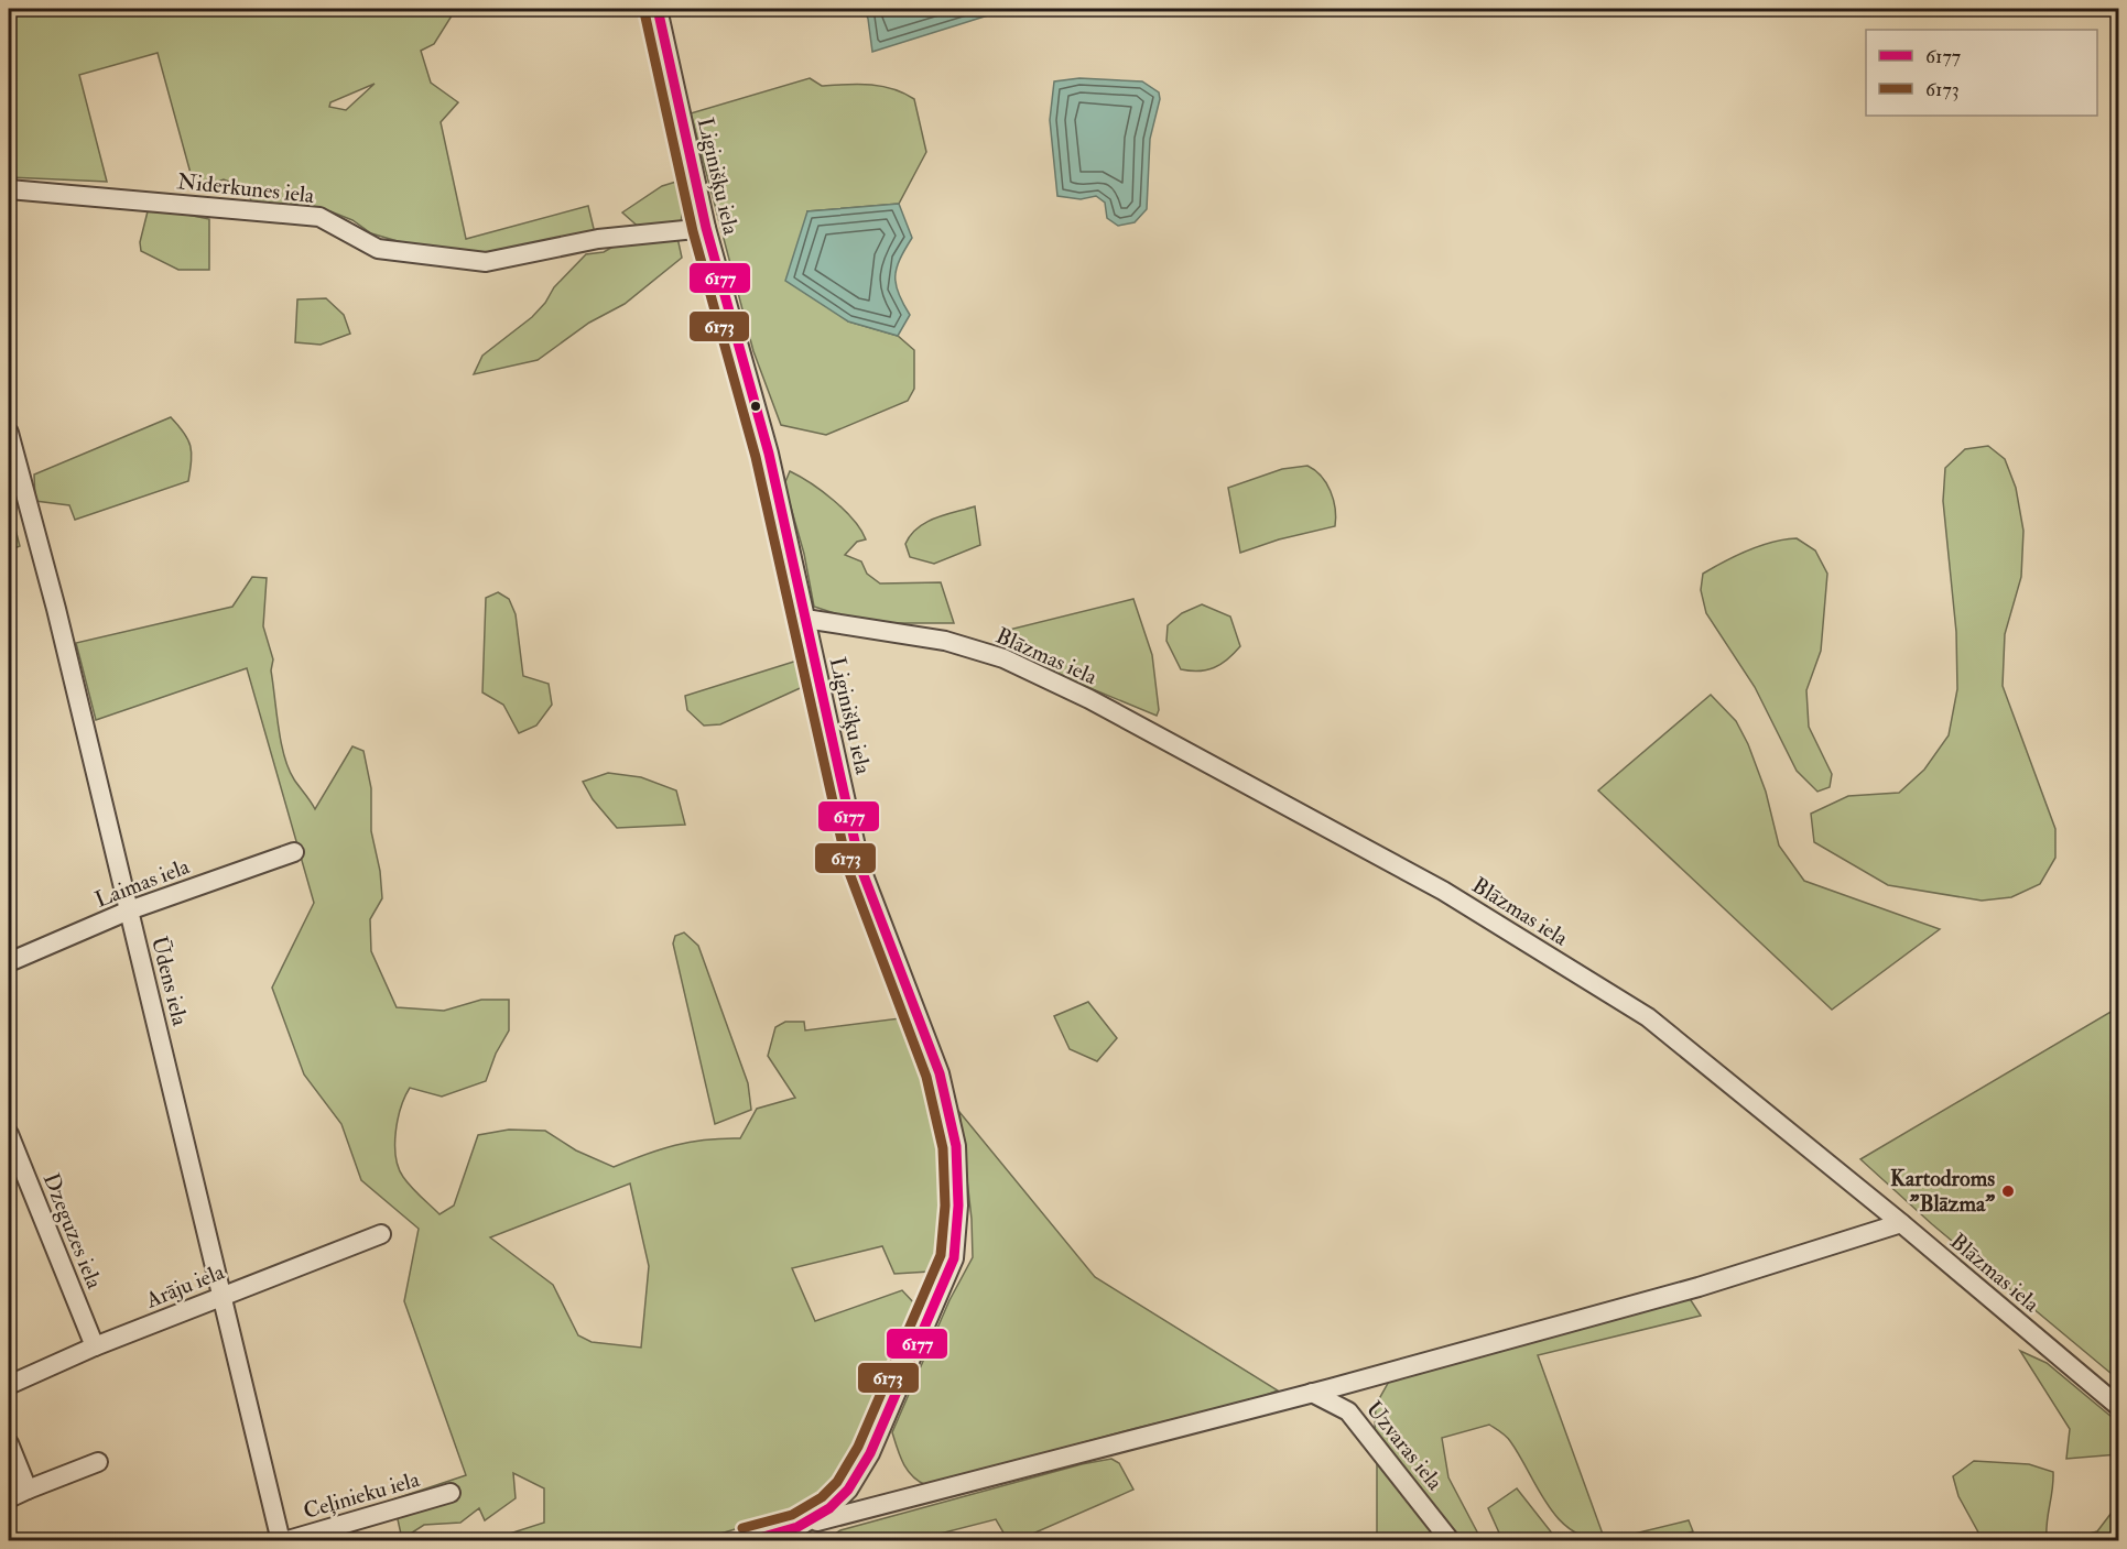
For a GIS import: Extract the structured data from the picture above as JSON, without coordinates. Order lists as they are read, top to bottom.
{
  "streets": {
    "street": [
      "Liginišķu iela",
      "Niderkunes iela",
      "Blāzmas iela",
      "Laimas iela",
      "Ūdens iela",
      "Dzeguzes iela",
      "Arāju iela",
      "Uzvaras iela",
      "Ceļinieku iela"
    ]
  },
  "crossings": [
    ["Liginišķu iela", "Niderkunes iela"],
    ["Liginišķu iela", "Blāzmas iela"],
    ["Laimas iela", "Ūdens iela"],
    ["Ūdens iela", "Arāju iela"],
    ["Ūdens iela", "Ceļinieku iela"],
    ["Dzeguzes iela", "Arāju iela"]
  ],
  "places": ["Kartodroms \"Blāzma\""],
  "lines": ["transit line 6177", "transit line 6173"],
  "legend": ["6177", "6173"]
}
